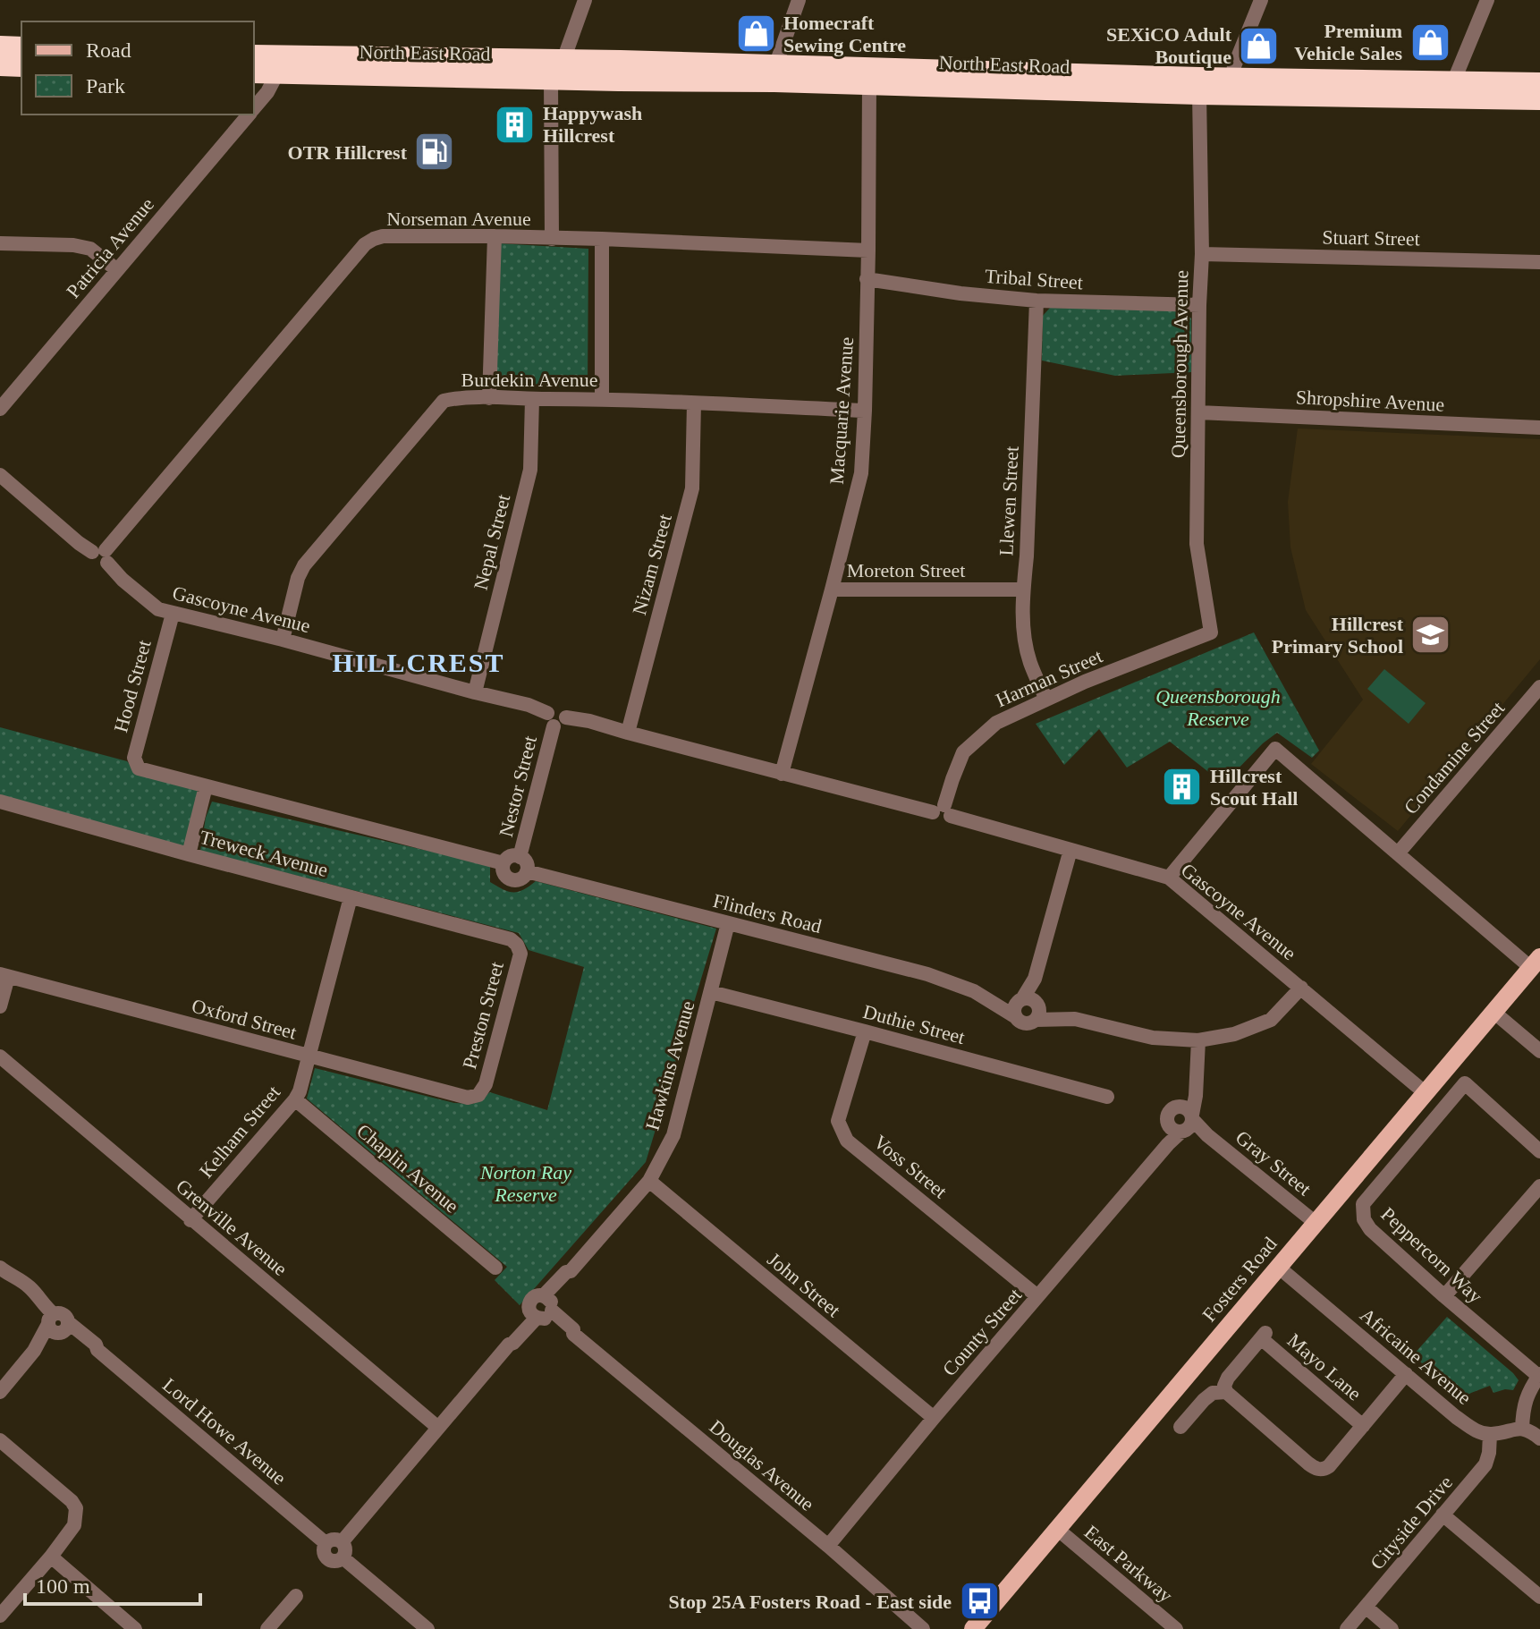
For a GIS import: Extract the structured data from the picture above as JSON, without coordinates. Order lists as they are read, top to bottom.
{
  "streets": {
    "highway": ["North East Road"],
    "main road": ["Fosters Road"],
    "street": [
      "Norseman Avenue",
      "Stuart Street",
      "Patricia Avenue",
      "Tribal Street",
      "Queensborough Avenue",
      "Burdekin Avenue",
      "Shropshire Avenue",
      "Macquarie Avenue",
      "Llewen Street",
      "Nepal Street",
      "Nizam Street",
      "Moreton Street",
      "Gascoyne Avenue",
      "Harman Street",
      "Hood Street",
      "Condamine Street",
      "Nestor Street",
      "Treweck Avenue",
      "Flinders Road",
      "Preston Street",
      "Oxford Street",
      "Duthie Street",
      "Hawkins Avenue",
      "Kelham Street",
      "Gray Street",
      "Voss Street",
      "Chaplin Avenue",
      "Grenville Avenue",
      "Peppercorn Way",
      "John Street",
      "County Street",
      "Africaine Avenue",
      "Mayo Lane",
      "Lord Howe Avenue",
      "Douglas Avenue",
      "Cityside Drive",
      "East Parkway"
    ]
  },
  "crossings": [
    ["North East Road", "Patricia Avenue"],
    ["North East Road", "Queensborough Avenue"],
    ["North East Road", "Macquarie Avenue"],
    ["Norseman Avenue", "Macquarie Avenue"],
    ["Norseman Avenue", "Gascoyne Avenue"],
    ["Stuart Street", "Queensborough Avenue"],
    ["Tribal Street", "Queensborough Avenue"],
    ["Tribal Street", "Macquarie Avenue"],
    ["Tribal Street", "Llewen Street"],
    ["Queensborough Avenue", "Shropshire Avenue"],
    ["Queensborough Avenue", "Harman Street"],
    ["Burdekin Avenue", "Macquarie Avenue"],
    ["Burdekin Avenue", "Nepal Street"],
    ["Burdekin Avenue", "Nizam Street"],
    ["Burdekin Avenue", "Gascoyne Avenue"],
    ["Macquarie Avenue", "Moreton Street"],
    ["Macquarie Avenue", "Gascoyne Avenue"],
    ["Llewen Street", "Moreton Street"],
    ["Llewen Street", "Harman Street"],
    ["Nepal Street", "Gascoyne Avenue"],
    ["Nizam Street", "Gascoyne Avenue"],
    ["Gascoyne Avenue", "Harman Street"],
    ["Gascoyne Avenue", "Hood Street"],
    ["Gascoyne Avenue", "Nestor Street"],
    ["Gascoyne Avenue", "Flinders Road"],
    ["Gascoyne Avenue", "Fosters Road"],
    ["Nestor Street", "Flinders Road"],
    ["Treweck Avenue", "Preston Street"],
    ["Treweck Avenue", "Kelham Street"],
    ["Flinders Road", "Hawkins Avenue"],
    ["Flinders Road", "County Street"],
    ["Preston Street", "Oxford Street"],
    ["Oxford Street", "Kelham Street"],
    ["Duthie Street", "Hawkins Avenue"],
    ["Duthie Street", "Voss Street"],
    ["Hawkins Avenue", "Grenville Avenue"],
    ["Hawkins Avenue", "John Street"],
    ["Hawkins Avenue", "Lord Howe Avenue"],
    ["Hawkins Avenue", "Douglas Avenue"],
    ["Kelham Street", "Chaplin Avenue"],
    ["Kelham Street", "Grenville Avenue"],
    ["Gray Street", "Fosters Road"],
    ["Gray Street", "County Street"],
    ["Voss Street", "County Street"],
    ["Fosters Road", "Africaine Avenue"],
    ["Fosters Road", "East Parkway"],
    ["John Street", "County Street"],
    ["County Street", "Douglas Avenue"],
    ["Africaine Avenue", "Cityside Drive"]
  ],
  "districts": ["HILLCREST"],
  "parks": ["Queensborough Reserve", "Norton Ray Reserve"],
  "places": {
    "shop": ["Homecraft Sewing Centre", "Premium Vehicle Sales", "SEXiCO Adult Boutique"],
    "building": ["Happywash Hillcrest", "Hillcrest Scout Hall"],
    "fuel station": ["OTR Hillcrest"],
    "school or university": ["Hillcrest Primary School"],
    "bus stop": ["Stop 25A Fosters Road - East side"]
  },
  "legend": ["Road", "Park"],
  "scale_bar": "100 m"
}
